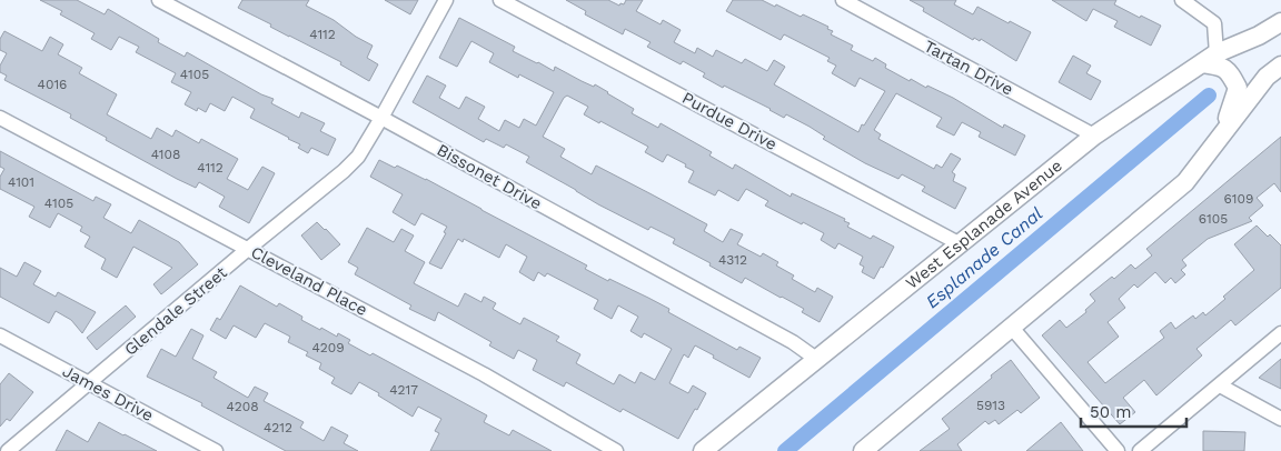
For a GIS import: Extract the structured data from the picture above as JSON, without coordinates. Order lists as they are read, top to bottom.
{
  "streets": {
    "main road": ["West Esplanade Avenue"],
    "street": [
      "Tartan Drive",
      "Purdue Drive",
      "Bissonet Drive",
      "Cleveland Place",
      "Glendale Street",
      "James Drive"
    ]
  },
  "crossings": [
    ["Tartan Drive", "West Esplanade Avenue"],
    ["Purdue Drive", "West Esplanade Avenue"],
    ["Bissonet Drive", "West Esplanade Avenue"],
    ["Bissonet Drive", "Glendale Street"],
    ["Cleveland Place", "Glendale Street"],
    ["Glendale Street", "James Drive"]
  ],
  "water": ["Esplanade Canal"],
  "house_numbers": [
    "4112",
    "4105",
    "4016",
    "4108",
    "4112",
    "4101",
    "6109",
    "4105",
    "6105",
    "4312",
    "4209",
    "4217",
    "5913",
    "4208",
    "4212"
  ],
  "scale_bar": "50 m"
}
